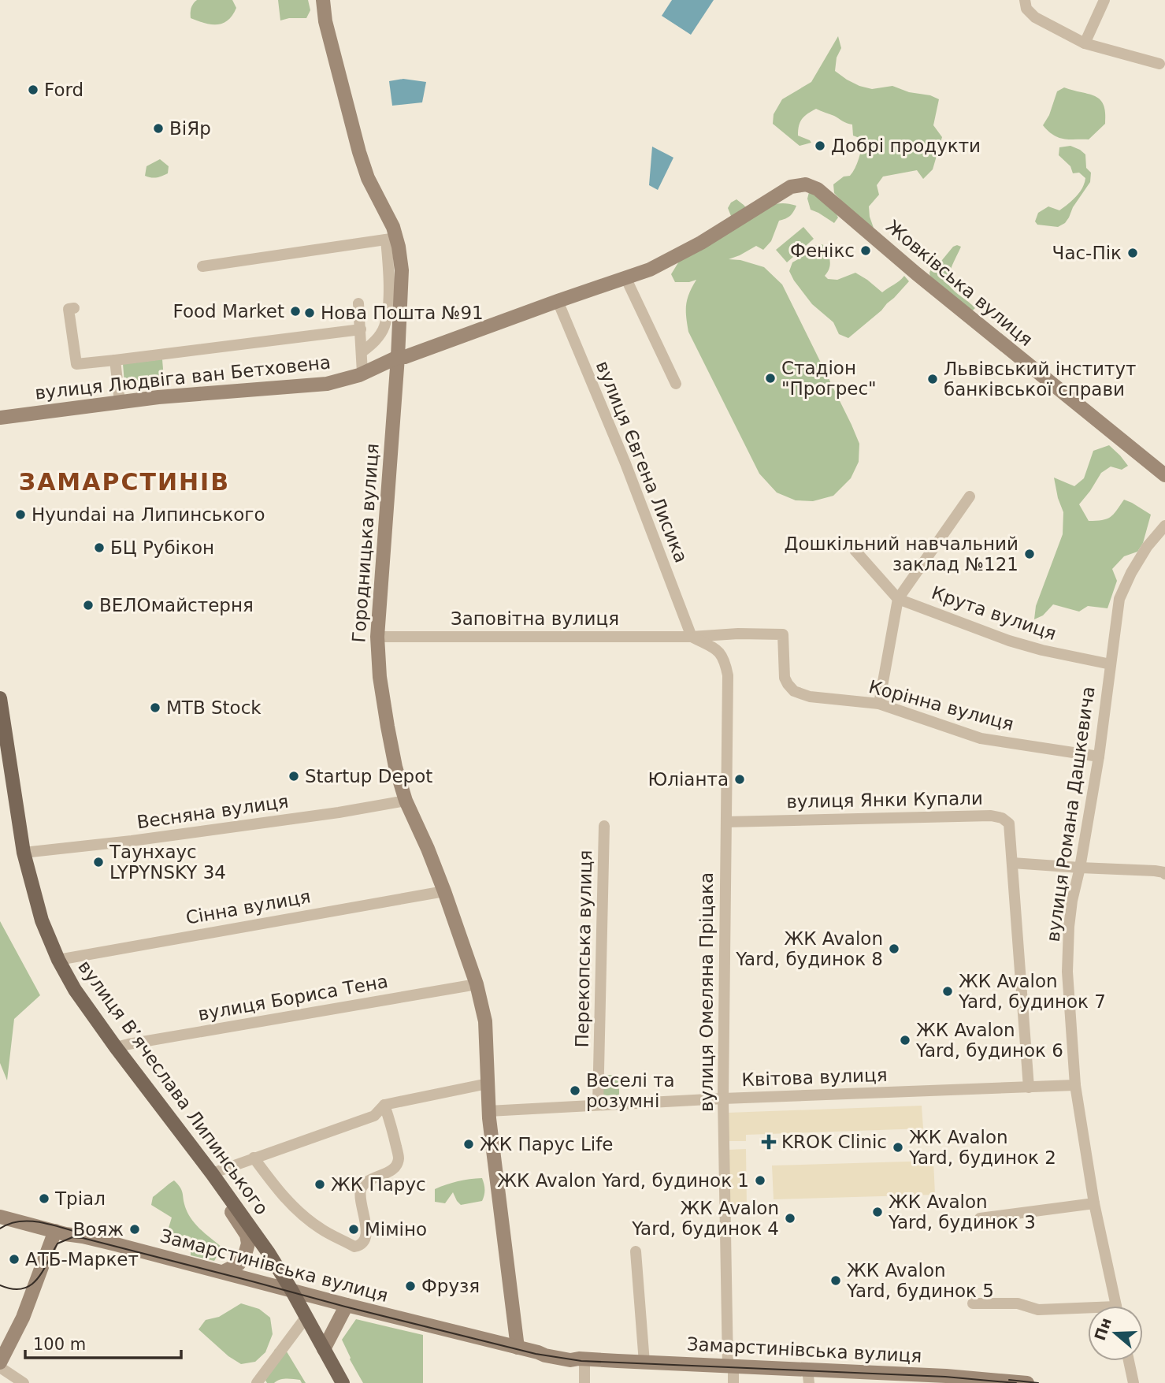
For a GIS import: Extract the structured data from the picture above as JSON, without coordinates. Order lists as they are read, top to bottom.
{
  "streets": {
    "main road": ["вулиця Вʼячеслава Липинського"],
    "street": [
      "Жовківська вулиця",
      "вулиця Людвіга ван Бетховена",
      "вулиця Євгена Лисика",
      "Городницька вулиця",
      "Крута вулиця",
      "Заповітна вулиця",
      "Корінна вулиця",
      "вулиця Янки Купали",
      "Весняна вулиця",
      "вулиця Романа Дашкевича",
      "Сінна вулиця",
      "Перекопська вулиця",
      "вулиця Омеляна Пріцака",
      "вулиця Бориса Тена",
      "Квітова вулиця",
      "Замарстинівська вулиця"
    ]
  },
  "crossings": [
    ["Жовківська вулиця", "вулиця Людвіга ван Бетховена"],
    ["вулиця Людвіга ван Бетховена", "вулиця Євгена Лисика"],
    ["вулиця Людвіга ван Бетховена", "Городницька вулиця"],
    ["вулиця Євгена Лисика", "Заповітна вулиця"],
    ["вулиця Євгена Лисика", "Корінна вулиця"],
    ["вулиця Євгена Лисика", "вулиця Омеляна Пріцака"],
    ["Городницька вулиця", "Заповітна вулиця"],
    ["Городницька вулиця", "Весняна вулиця"],
    ["Городницька вулиця", "Сінна вулиця"],
    ["Городницька вулиця", "вулиця Бориса Тена"],
    ["Городницька вулиця", "Квітова вулиця"],
    ["Городницька вулиця", "Замарстинівська вулиця"],
    ["Крута вулиця", "вулиця Романа Дашкевича"],
    ["Заповітна вулиця", "Корінна вулиця"],
    ["Заповітна вулиця", "вулиця Омеляна Пріцака"],
    ["Корінна вулиця", "вулиця Романа Дашкевича"],
    ["Корінна вулиця", "вулиця Омеляна Пріцака"],
    ["вулиця Янки Купали", "вулиця Омеляна Пріцака"],
    ["вулиця Янки Купали", "Квітова вулиця"],
    ["Весняна вулиця", "вулиця Вʼячеслава Липинського"],
    ["вулиця Романа Дашкевича", "Квітова вулиця"],
    ["Сінна вулиця", "вулиця Вʼячеслава Липинського"],
    ["Перекопська вулиця", "Квітова вулиця"],
    ["вулиця Омеляна Пріцака", "Квітова вулиця"],
    ["вулиця Омеляна Пріцака", "Замарстинівська вулиця"],
    ["вулиця Бориса Тена", "вулиця Вʼячеслава Липинського"],
    ["вулиця Вʼячеслава Липинського", "Замарстинівська вулиця"]
  ],
  "districts": ["ЗАМАРСТИНІВ"],
  "places": {
    "other": [
      "Ford",
      "ВіЯр",
      "Добрі продукти",
      "Фенікс",
      "Час-Пік",
      "Food Market",
      "Нова Пошта №91",
      "Стадіон \"Прогрес\"",
      "Львівський інститут банківської справи",
      "Hyundai на Липинського",
      "БЦ Рубікон",
      "Дошкільний навчальний заклад №121",
      "ВЕЛОмайстерня",
      "MTB Stock",
      "Startup Depot",
      "Юліанта",
      "Таунхаус LYPYNSKY 34",
      "ЖК Avalon Yard, будинок 8",
      "ЖК Avalon Yard, будинок 7",
      "ЖК Avalon Yard, будинок 6",
      "Веселі та розумні",
      "ЖК Парус Life",
      "ЖК Avalon Yard, будинок 2",
      "ЖК Avalon Yard, будинок 1",
      "ЖК Парус",
      "Тріал",
      "ЖК Avalon Yard, будинок 3",
      "ЖК Avalon Yard, будинок 4",
      "Вояж",
      "Міміно",
      "АТБ-Маркет",
      "ЖК Avalon Yard, будинок 5",
      "Фрузя"
    ],
    "health": ["KROK Clinic"]
  },
  "scale_bar": "100 m",
  "north": "left"
}
